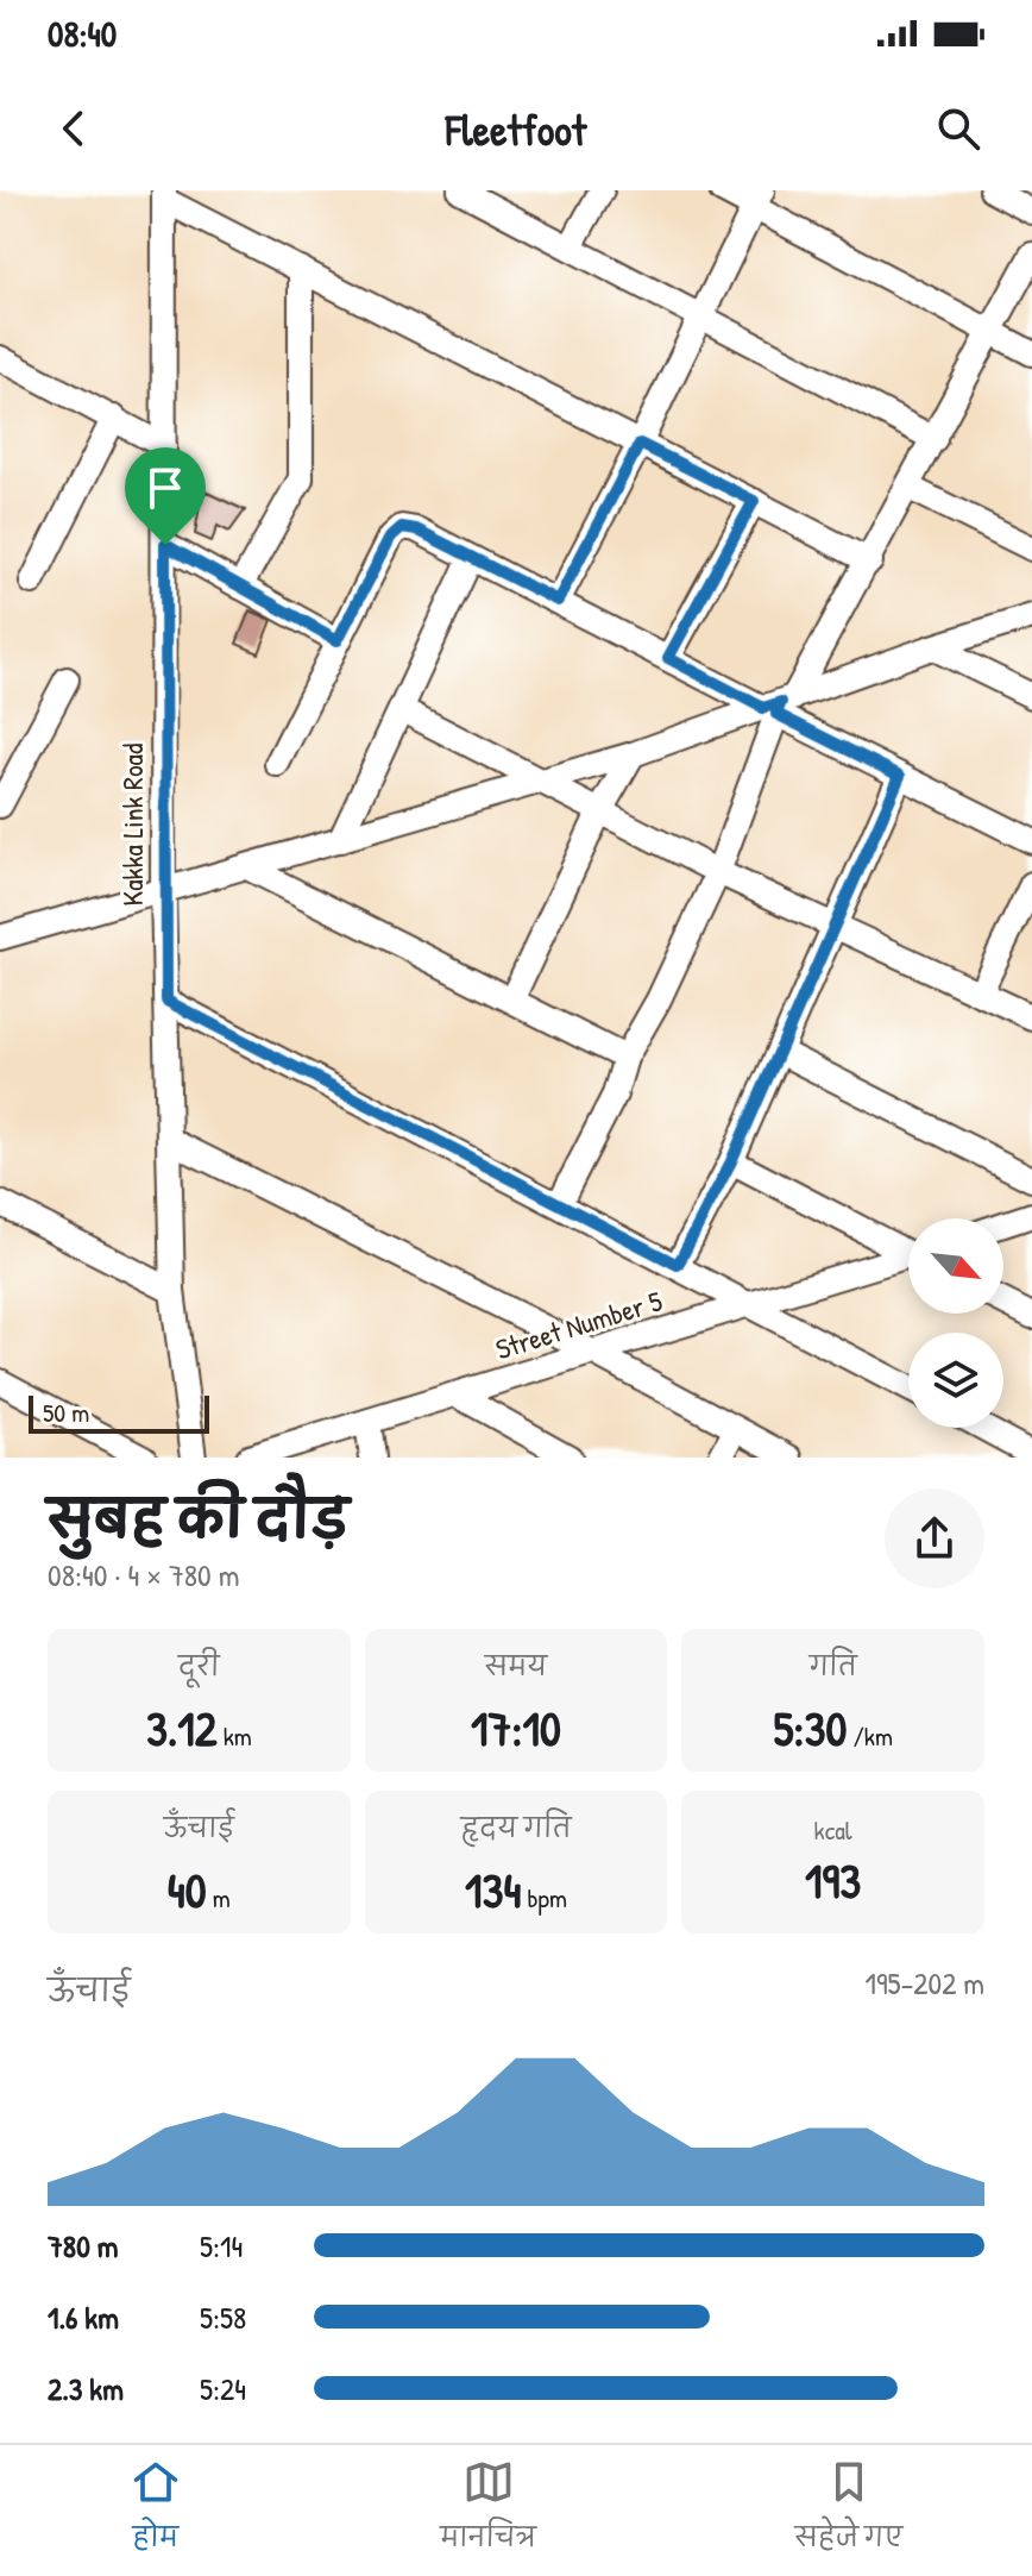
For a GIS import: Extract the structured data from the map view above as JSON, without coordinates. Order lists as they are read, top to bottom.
{
  "streets": {
    "street": ["Kakka Link Road", "Street Number 5"]
  },
  "scale_bar": "50 m",
  "north": "bottom right",
  "page": {
    "status": "08:40",
    "header": "Fleetfoot",
    "scale": "50 m",
    "heading": ["सुबह की दौड़", "08:40 · 4 × 780 m"],
    "stats": [
      ["दूरी", "3.12 km"],
      ["समय", "17:10"],
      ["गति", "5:30 /km"],
      ["ऊँचाई", "40 m"],
      ["हृदय गति", "134 bpm"],
      ["kcal", "193"]
    ],
    "chart": ["ऊँचाई", "195–202 m"],
    "list": [
      {
        "name": "780 m",
        "note": "5:14"
      },
      {
        "name": "1.6 km",
        "note": "5:58"
      },
      {
        "name": "2.3 km",
        "note": "5:24"
      }
    ],
    "tabs": ["होम", "मानचित्र", "सहेजे गए"]
  }
}
